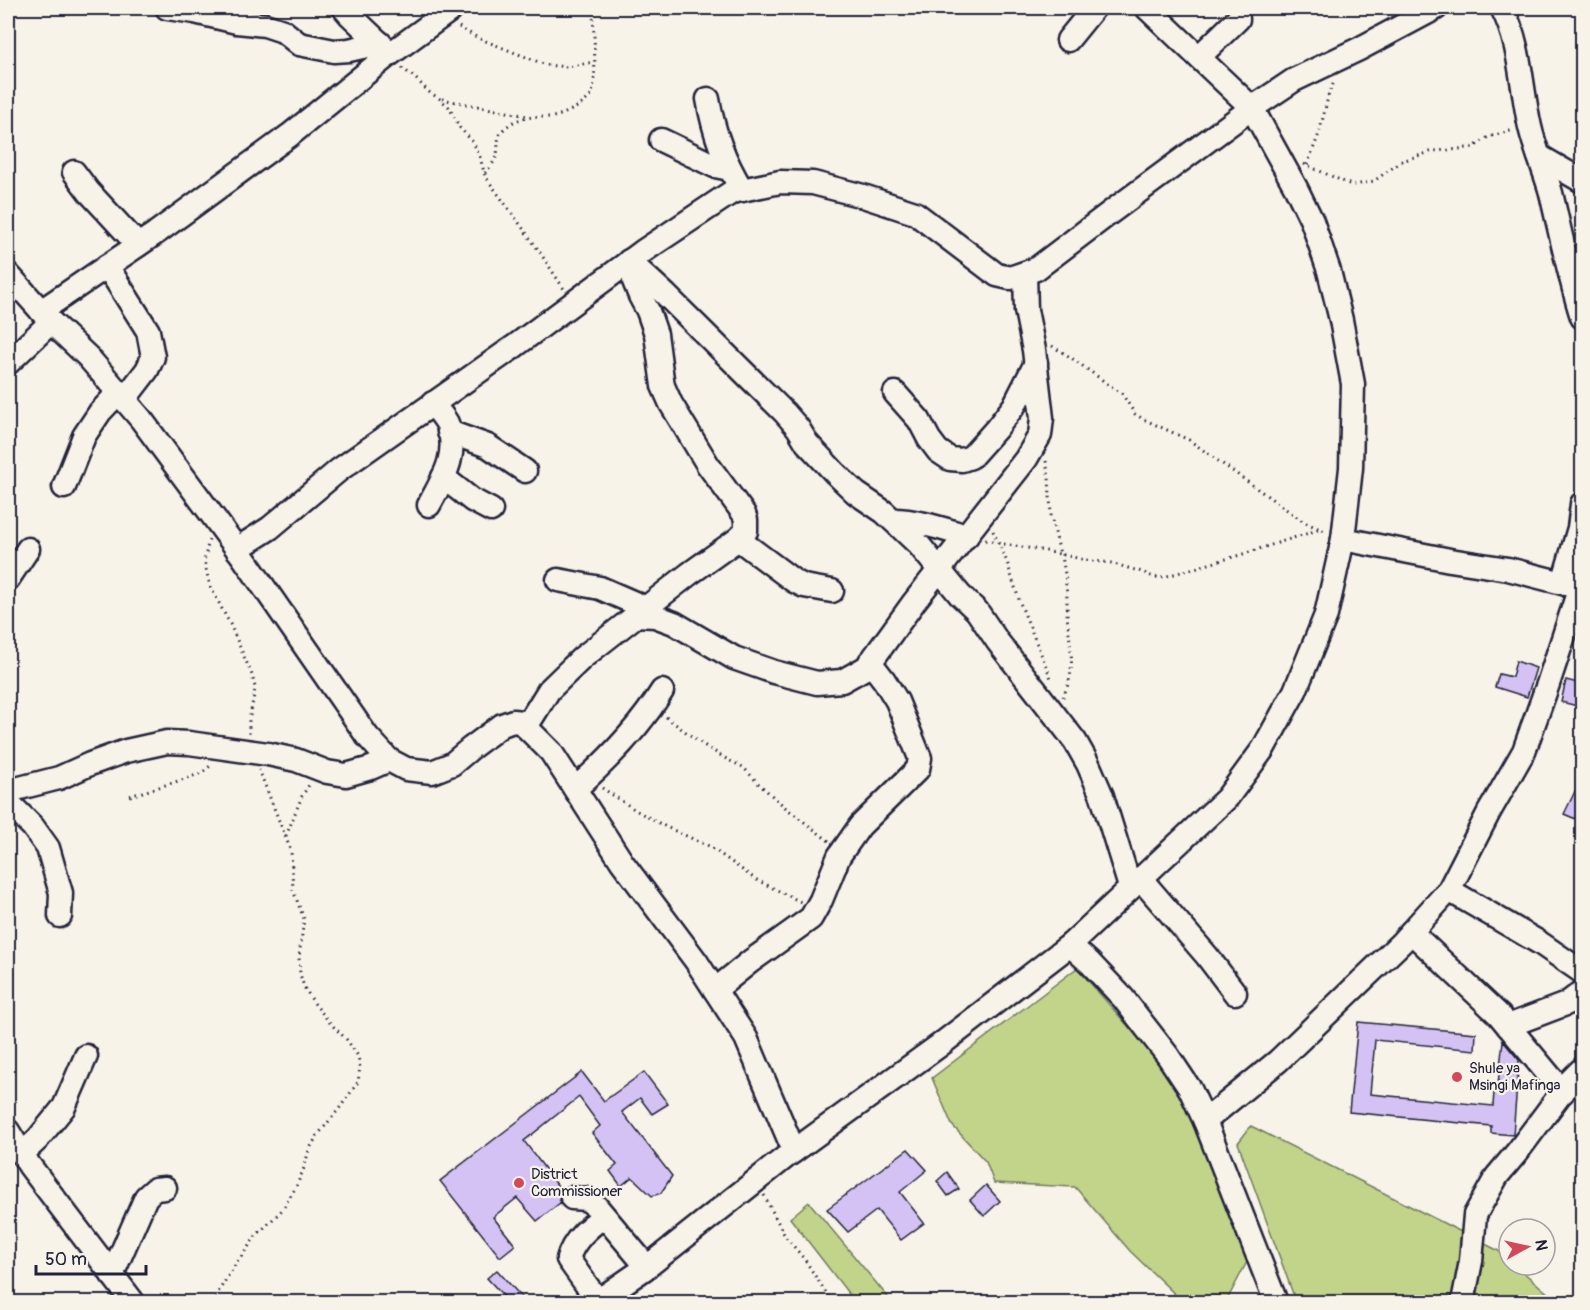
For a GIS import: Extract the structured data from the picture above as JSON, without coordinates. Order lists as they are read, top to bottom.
{
  "places": ["Shule ya Msingi Mafinga", "District Commissioner"],
  "scale_bar": "50 m",
  "north": "right"
}
